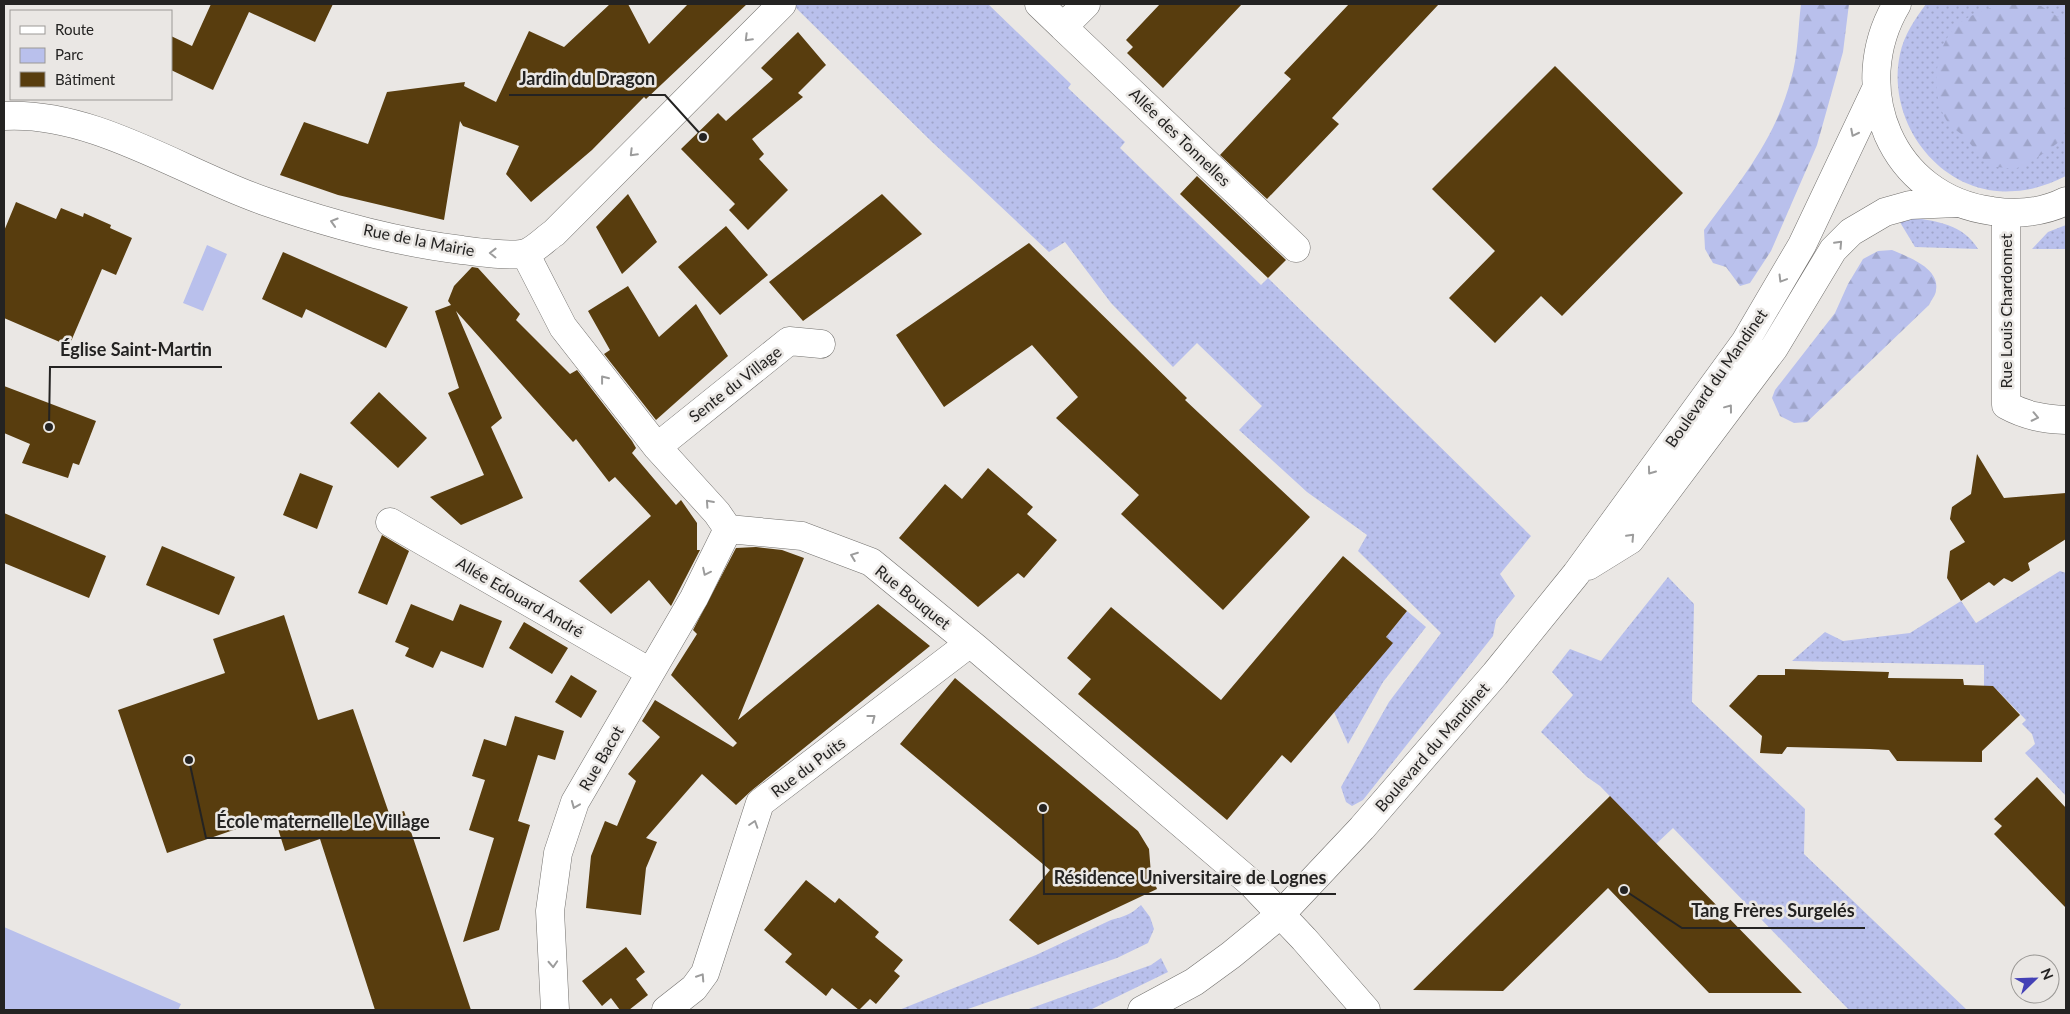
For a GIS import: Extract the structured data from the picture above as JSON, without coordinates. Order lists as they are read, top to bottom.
{
  "streets": {
    "street": [
      "Allée des Tonnelles",
      "Rue de la Mairie",
      "Rue Louis Chardonnet",
      "Boulevard du Mandinet",
      "Sente du Village",
      "Allée Edouard André",
      "Rue Bouquet",
      "Rue Bacot",
      "Rue du Puits"
    ]
  },
  "crossings": [
    ["Boulevard du Mandinet", "Rue Bouquet"],
    ["Allée Edouard André", "Rue Bacot"],
    ["Rue Bouquet", "Rue Bacot"],
    ["Rue Bouquet", "Rue du Puits"]
  ],
  "one_way": [
    "Rue de la Mairie",
    "Rue Louis Chardonnet",
    "Rue Bouquet",
    "Rue Bacot",
    "Rue du Puits"
  ],
  "places": [
    "Jardin du Dragon",
    "Église Saint-Martin",
    "École maternelle Le Village",
    "Résidence Universitaire de Lognes",
    "Tang Frères Surgelés"
  ],
  "legend": ["Route", "Parc", "Bâtiment"],
  "north": "top right"
}
